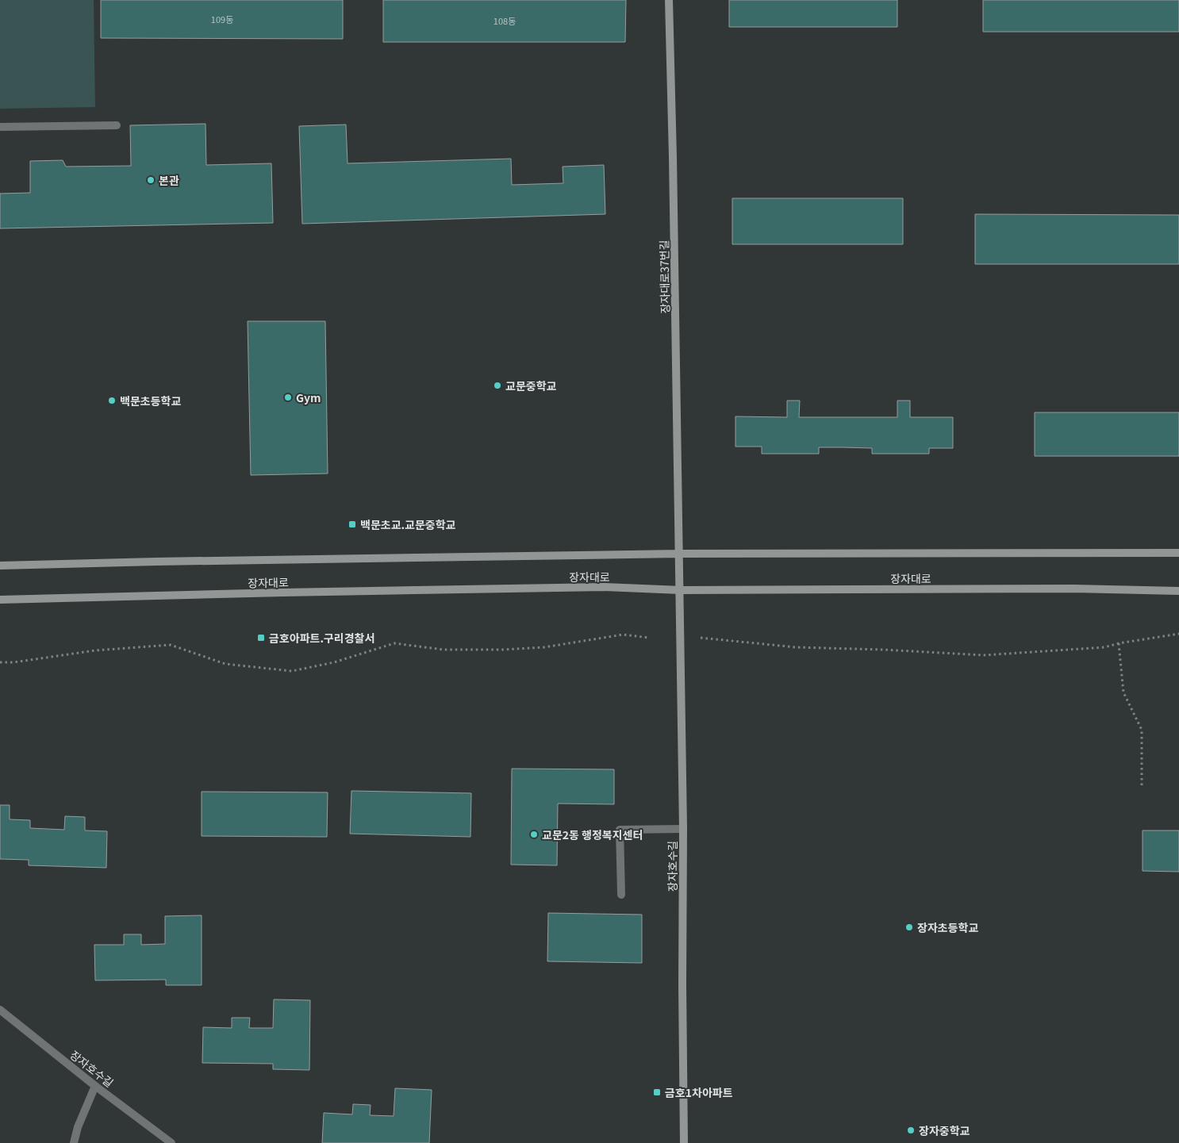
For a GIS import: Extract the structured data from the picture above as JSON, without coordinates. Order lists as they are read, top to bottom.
{
  "streets": {
    "street": ["장자대로37번길", "장자대로", "장자호수길"]
  },
  "crossings": [
    ["장자대로37번길", "장자대로"],
    ["장자대로37번길", "장자호수길"],
    ["장자대로", "장자호수길"]
  ],
  "places": {
    "other": [
      "본관",
      "교문중학교",
      "Gym",
      "백문초등학교",
      "교문2동 행정복지센터",
      "장자초등학교",
      "장자중학교"
    ],
    "transit": ["백문초교.교문중학교", "금호아파트.구리경찰서", "금호1차아파트"]
  },
  "house_numbers": ["109동", "108동"]
}
